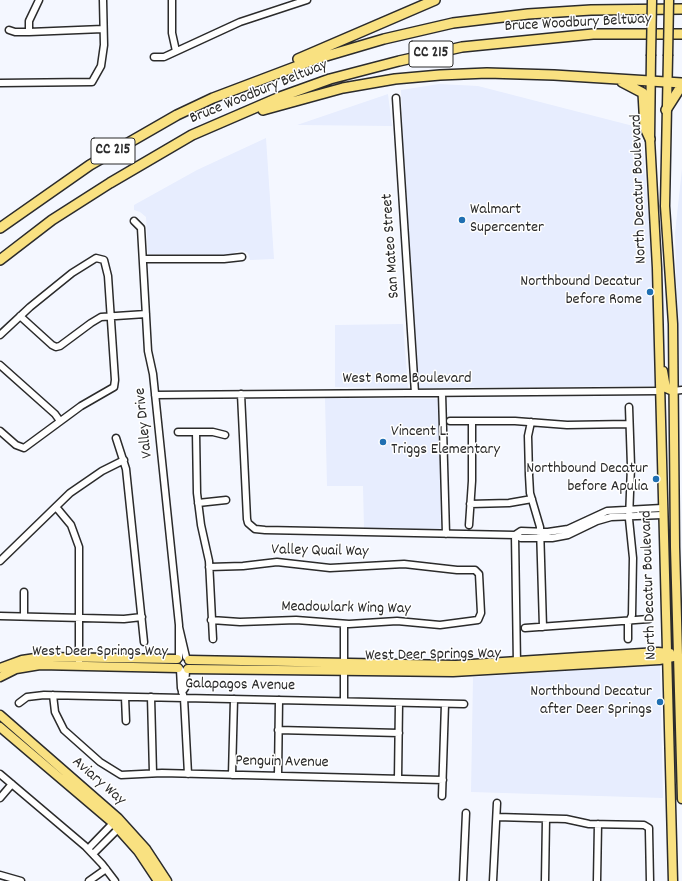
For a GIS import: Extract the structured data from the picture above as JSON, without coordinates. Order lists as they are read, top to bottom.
{
  "streets": {
    "highway": ["Bruce Woodbury Beltway", "CC 215"],
    "main road": ["North Decatur Boulevard", "West Deer Springs Way", "Aviary Way"],
    "street": [
      "San Mateo Street",
      "West Rome Boulevard",
      "Valley Drive",
      "Valley Quail Way",
      "Meadowlark Wing Way",
      "Galapagos Avenue",
      "Penguin Avenue"
    ]
  },
  "crossings": [
    ["North Decatur Boulevard", "West Rome Boulevard"],
    ["North Decatur Boulevard", "West Deer Springs Way"],
    ["San Mateo Street", "West Rome Boulevard"],
    ["West Rome Boulevard", "Valley Drive"],
    ["Valley Drive", "West Deer Springs Way"],
    ["Valley Drive", "Galapagos Avenue"],
    ["Valley Drive", "Penguin Avenue"],
    ["Valley Quail Way", "Meadowlark Wing Way"],
    ["Galapagos Avenue", "Penguin Avenue"]
  ],
  "places": [
    "Walmart Supercenter",
    "Northbound Decatur before Rome",
    "Vincent L. Triggs Elementary",
    "Northbound Decatur before Apulia",
    "Northbound Decatur after Deer Springs"
  ]
}
